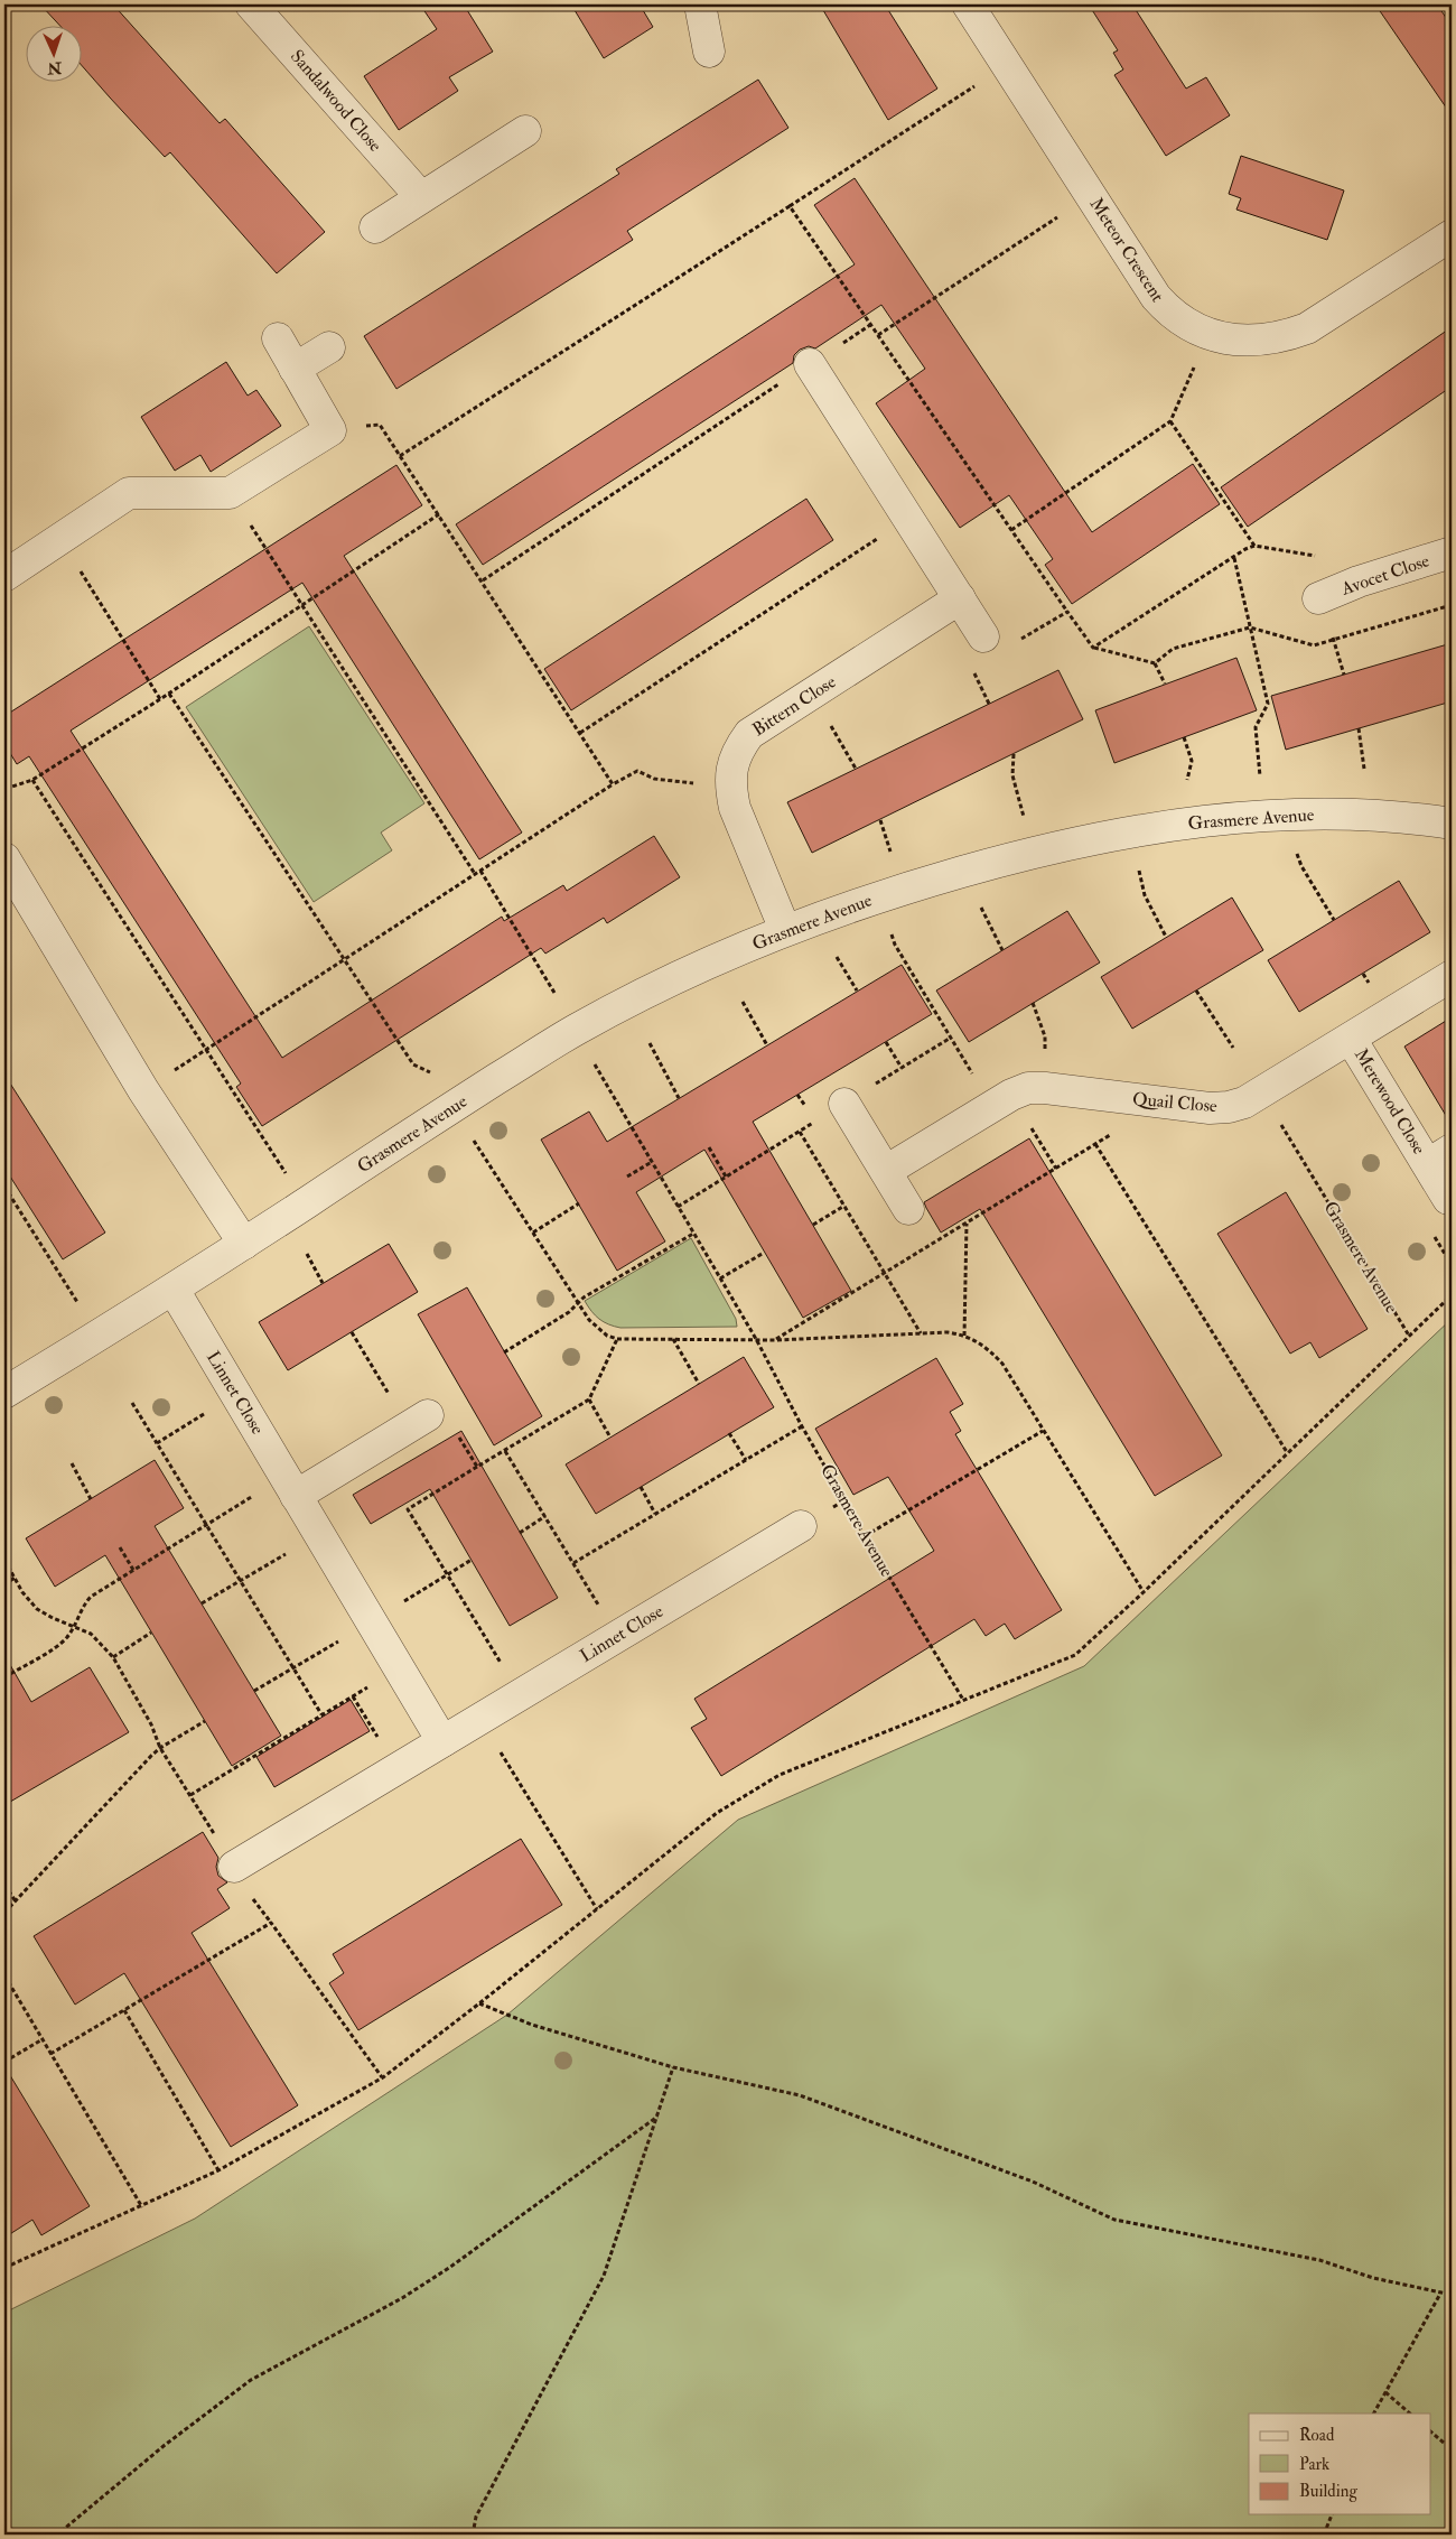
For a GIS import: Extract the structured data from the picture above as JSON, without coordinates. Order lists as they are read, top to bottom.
{
  "streets": {
    "street": [
      "Sandalwood Close",
      "Meteor Crescent",
      "Avocet Close",
      "Bittern Close",
      "Grasmere Avenue",
      "Merewood Close",
      "Quail Close",
      "Linnet Close"
    ]
  },
  "crossings": [
    ["Bittern Close", "Grasmere Avenue"],
    ["Grasmere Avenue", "Quail Close"],
    ["Grasmere Avenue", "Linnet Close"],
    ["Merewood Close", "Quail Close"]
  ],
  "legend": ["Road", "Park", "Building"],
  "north": "bottom"
}
